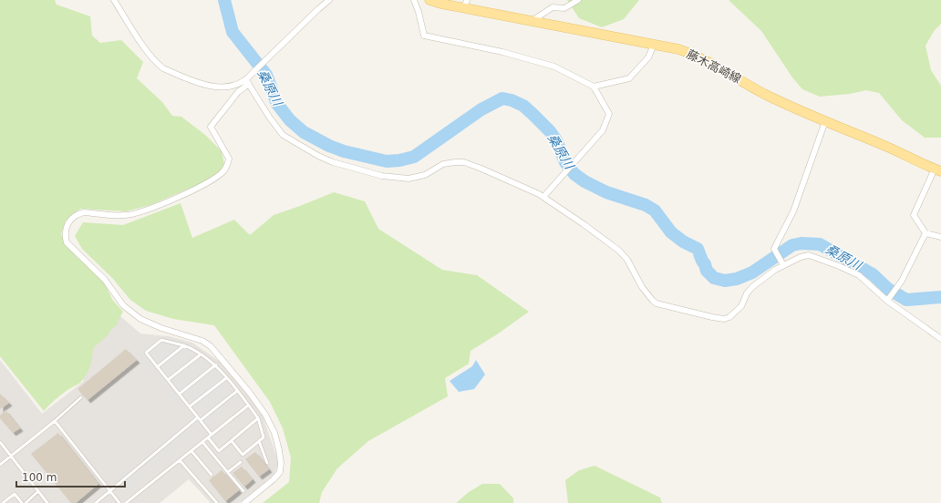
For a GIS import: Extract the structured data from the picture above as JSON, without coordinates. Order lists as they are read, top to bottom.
{
  "streets": {
    "main road": ["藤木高崎線"]
  },
  "water": ["桑原川"],
  "scale_bar": "100 m"
}
